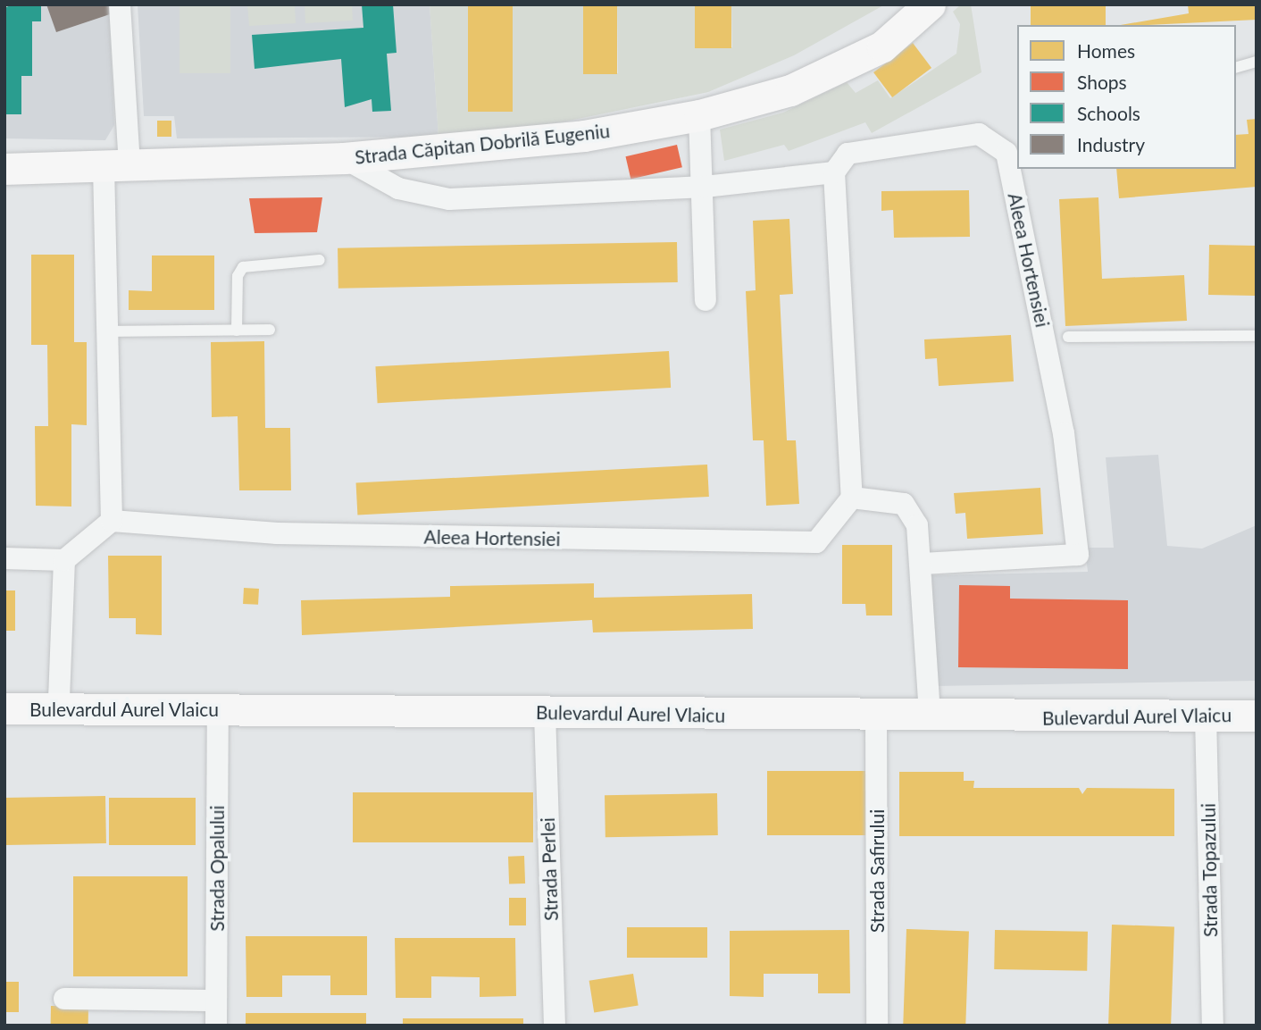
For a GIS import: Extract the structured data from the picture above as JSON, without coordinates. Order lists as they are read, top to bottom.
{
  "streets": {
    "main road": ["Strada Căpitan Dobrilă Eugeniu", "Bulevardul Aurel Vlaicu"],
    "street": [
      "Aleea Hortensiei",
      "Strada Opalului",
      "Strada Perlei",
      "Strada Topazului",
      "Strada Safirului"
    ]
  },
  "crossings": [
    ["Bulevardul Aurel Vlaicu", "Strada Opalului"],
    ["Bulevardul Aurel Vlaicu", "Strada Perlei"],
    ["Bulevardul Aurel Vlaicu", "Strada Topazului"],
    ["Bulevardul Aurel Vlaicu", "Strada Safirului"]
  ],
  "legend": [
    "Homes",
    "Shops",
    "Schools",
    "Industry"
  ]
}
